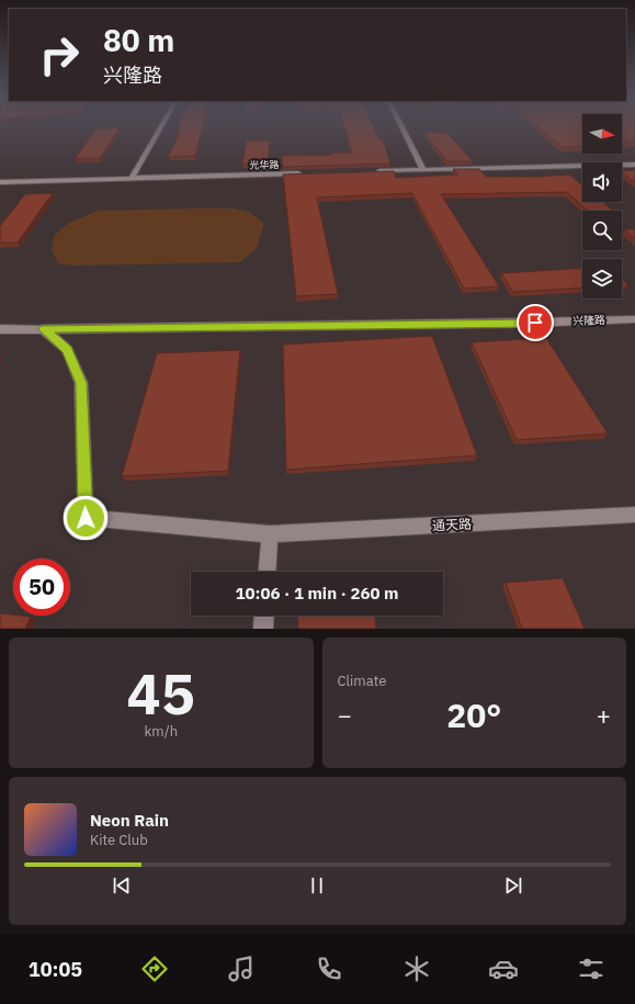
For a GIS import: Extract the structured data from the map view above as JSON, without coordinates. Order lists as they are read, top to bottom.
{
  "streets": {
    "street": ["光华路", "兴隆路", "通天路"]
  },
  "crossings": [
    ["兴隆路", "通天路"]
  ],
  "north": "right",
  "page": {
    "turn": ["80 m", "兴隆路"],
    "limit": "50",
    "trip": "10:06 · 1 min · 260 m",
    "tile": [
      ["45", "km/h"],
      "Climate"
    ],
    "heat": ["−", "20°", "+"],
    "song": ["Neon Rain", "Kite Club"],
    "tabs": "10:05"
  }
}
